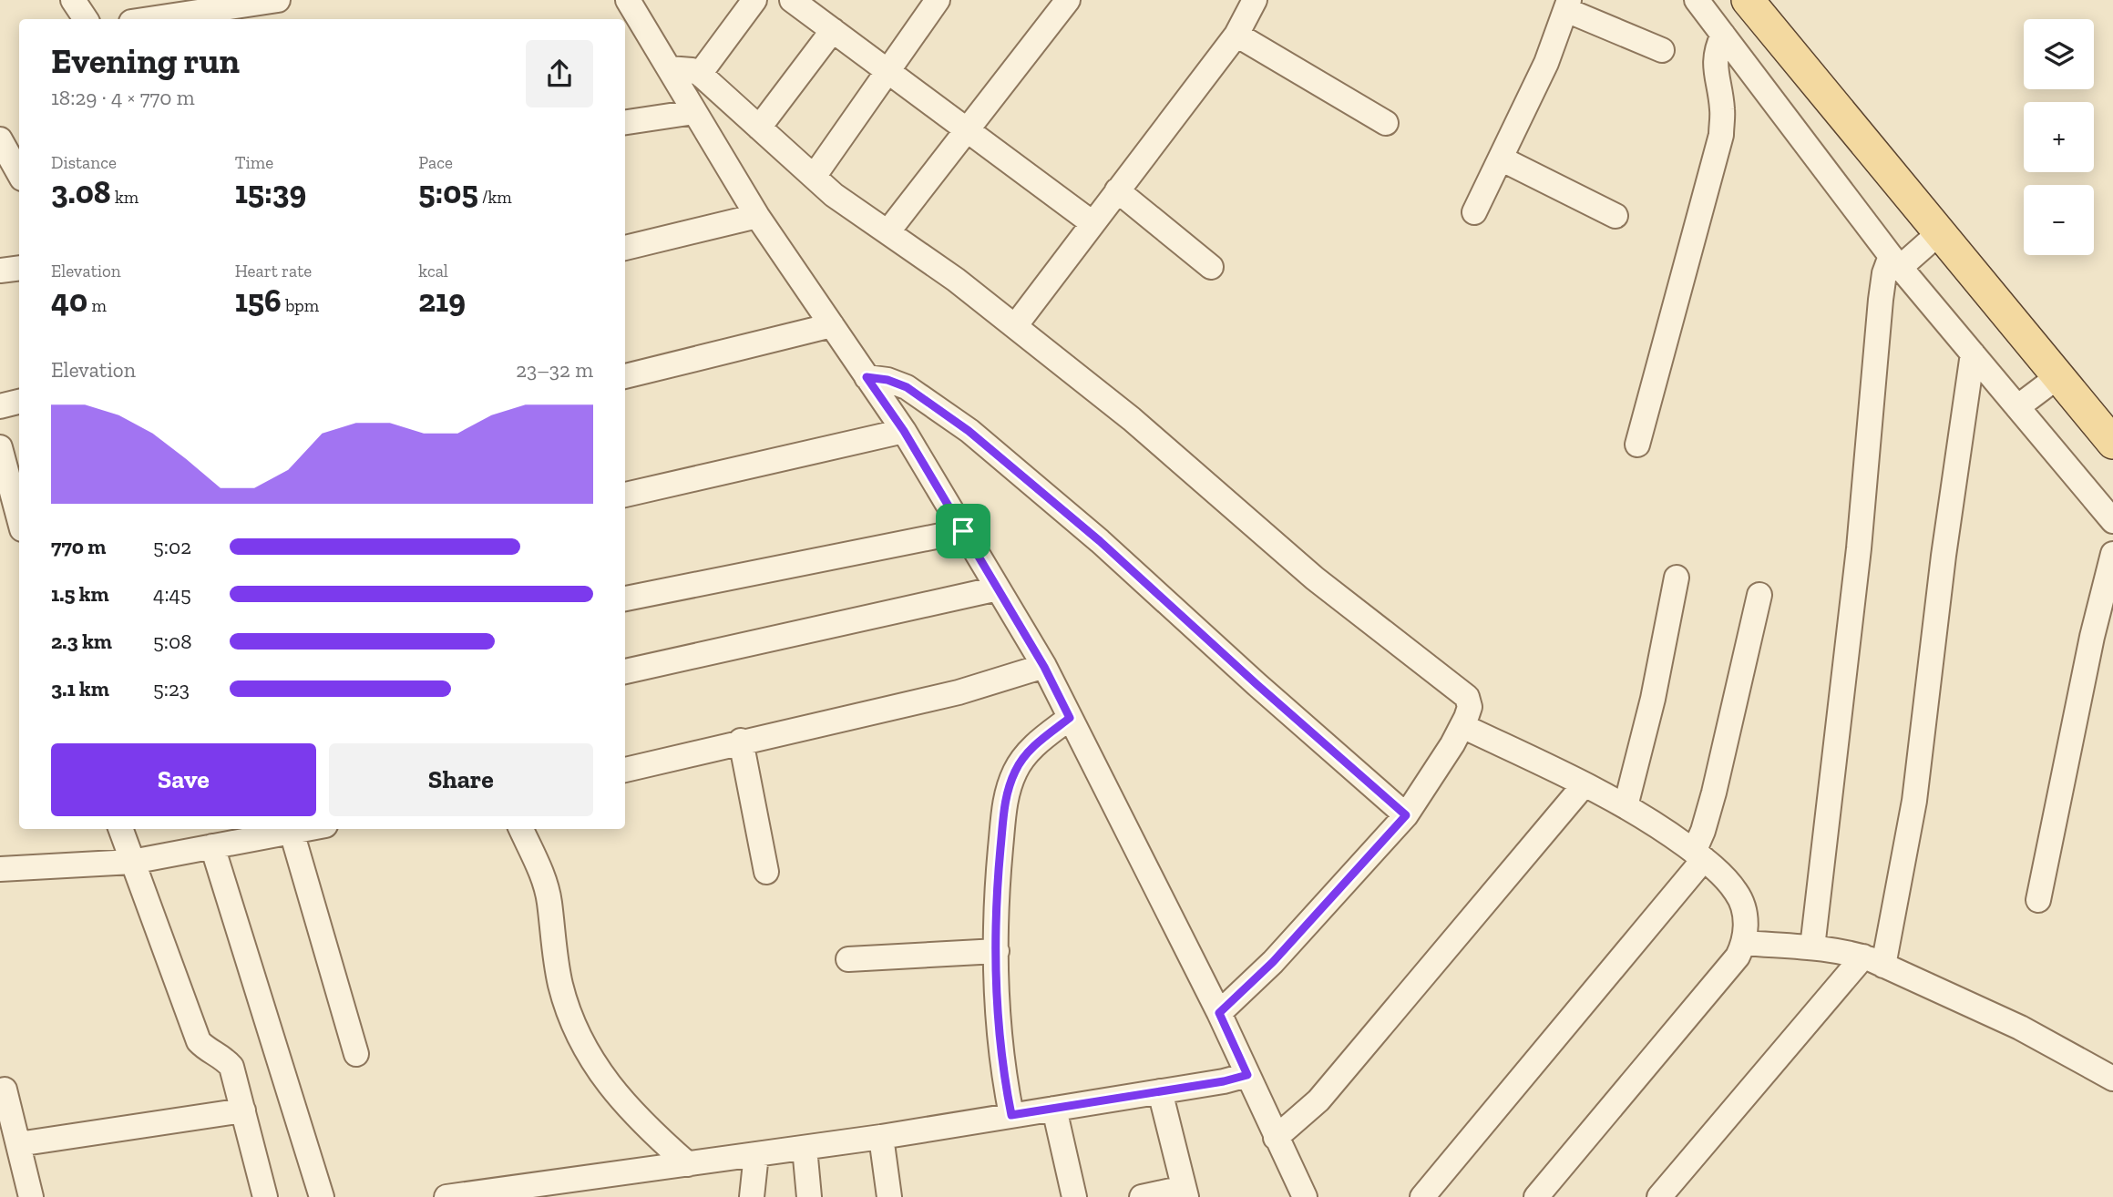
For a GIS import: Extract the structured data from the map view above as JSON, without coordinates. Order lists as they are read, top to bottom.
{
  "page": {
    "map_buttons": ["+", "−"],
    "heading": ["Evening run", "18:29 · 4 × 770 m"],
    "stats": [
      ["Distance", "3.08 km"],
      ["Time", "15:39"],
      ["Pace", "5:05 /km"],
      ["Elevation", "40 m"],
      ["Heart rate", "156 bpm"],
      ["kcal", "219"]
    ],
    "chart": ["Elevation", "23–32 m"],
    "list": [
      {
        "name": "770 m",
        "note": "5:02"
      },
      {
        "name": "1.5 km",
        "note": "4:45"
      },
      {
        "name": "2.3 km",
        "note": "5:08"
      },
      {
        "name": "3.1 km",
        "note": "5:23"
      }
    ],
    "buttons": ["Save", "Share"]
  }
}
